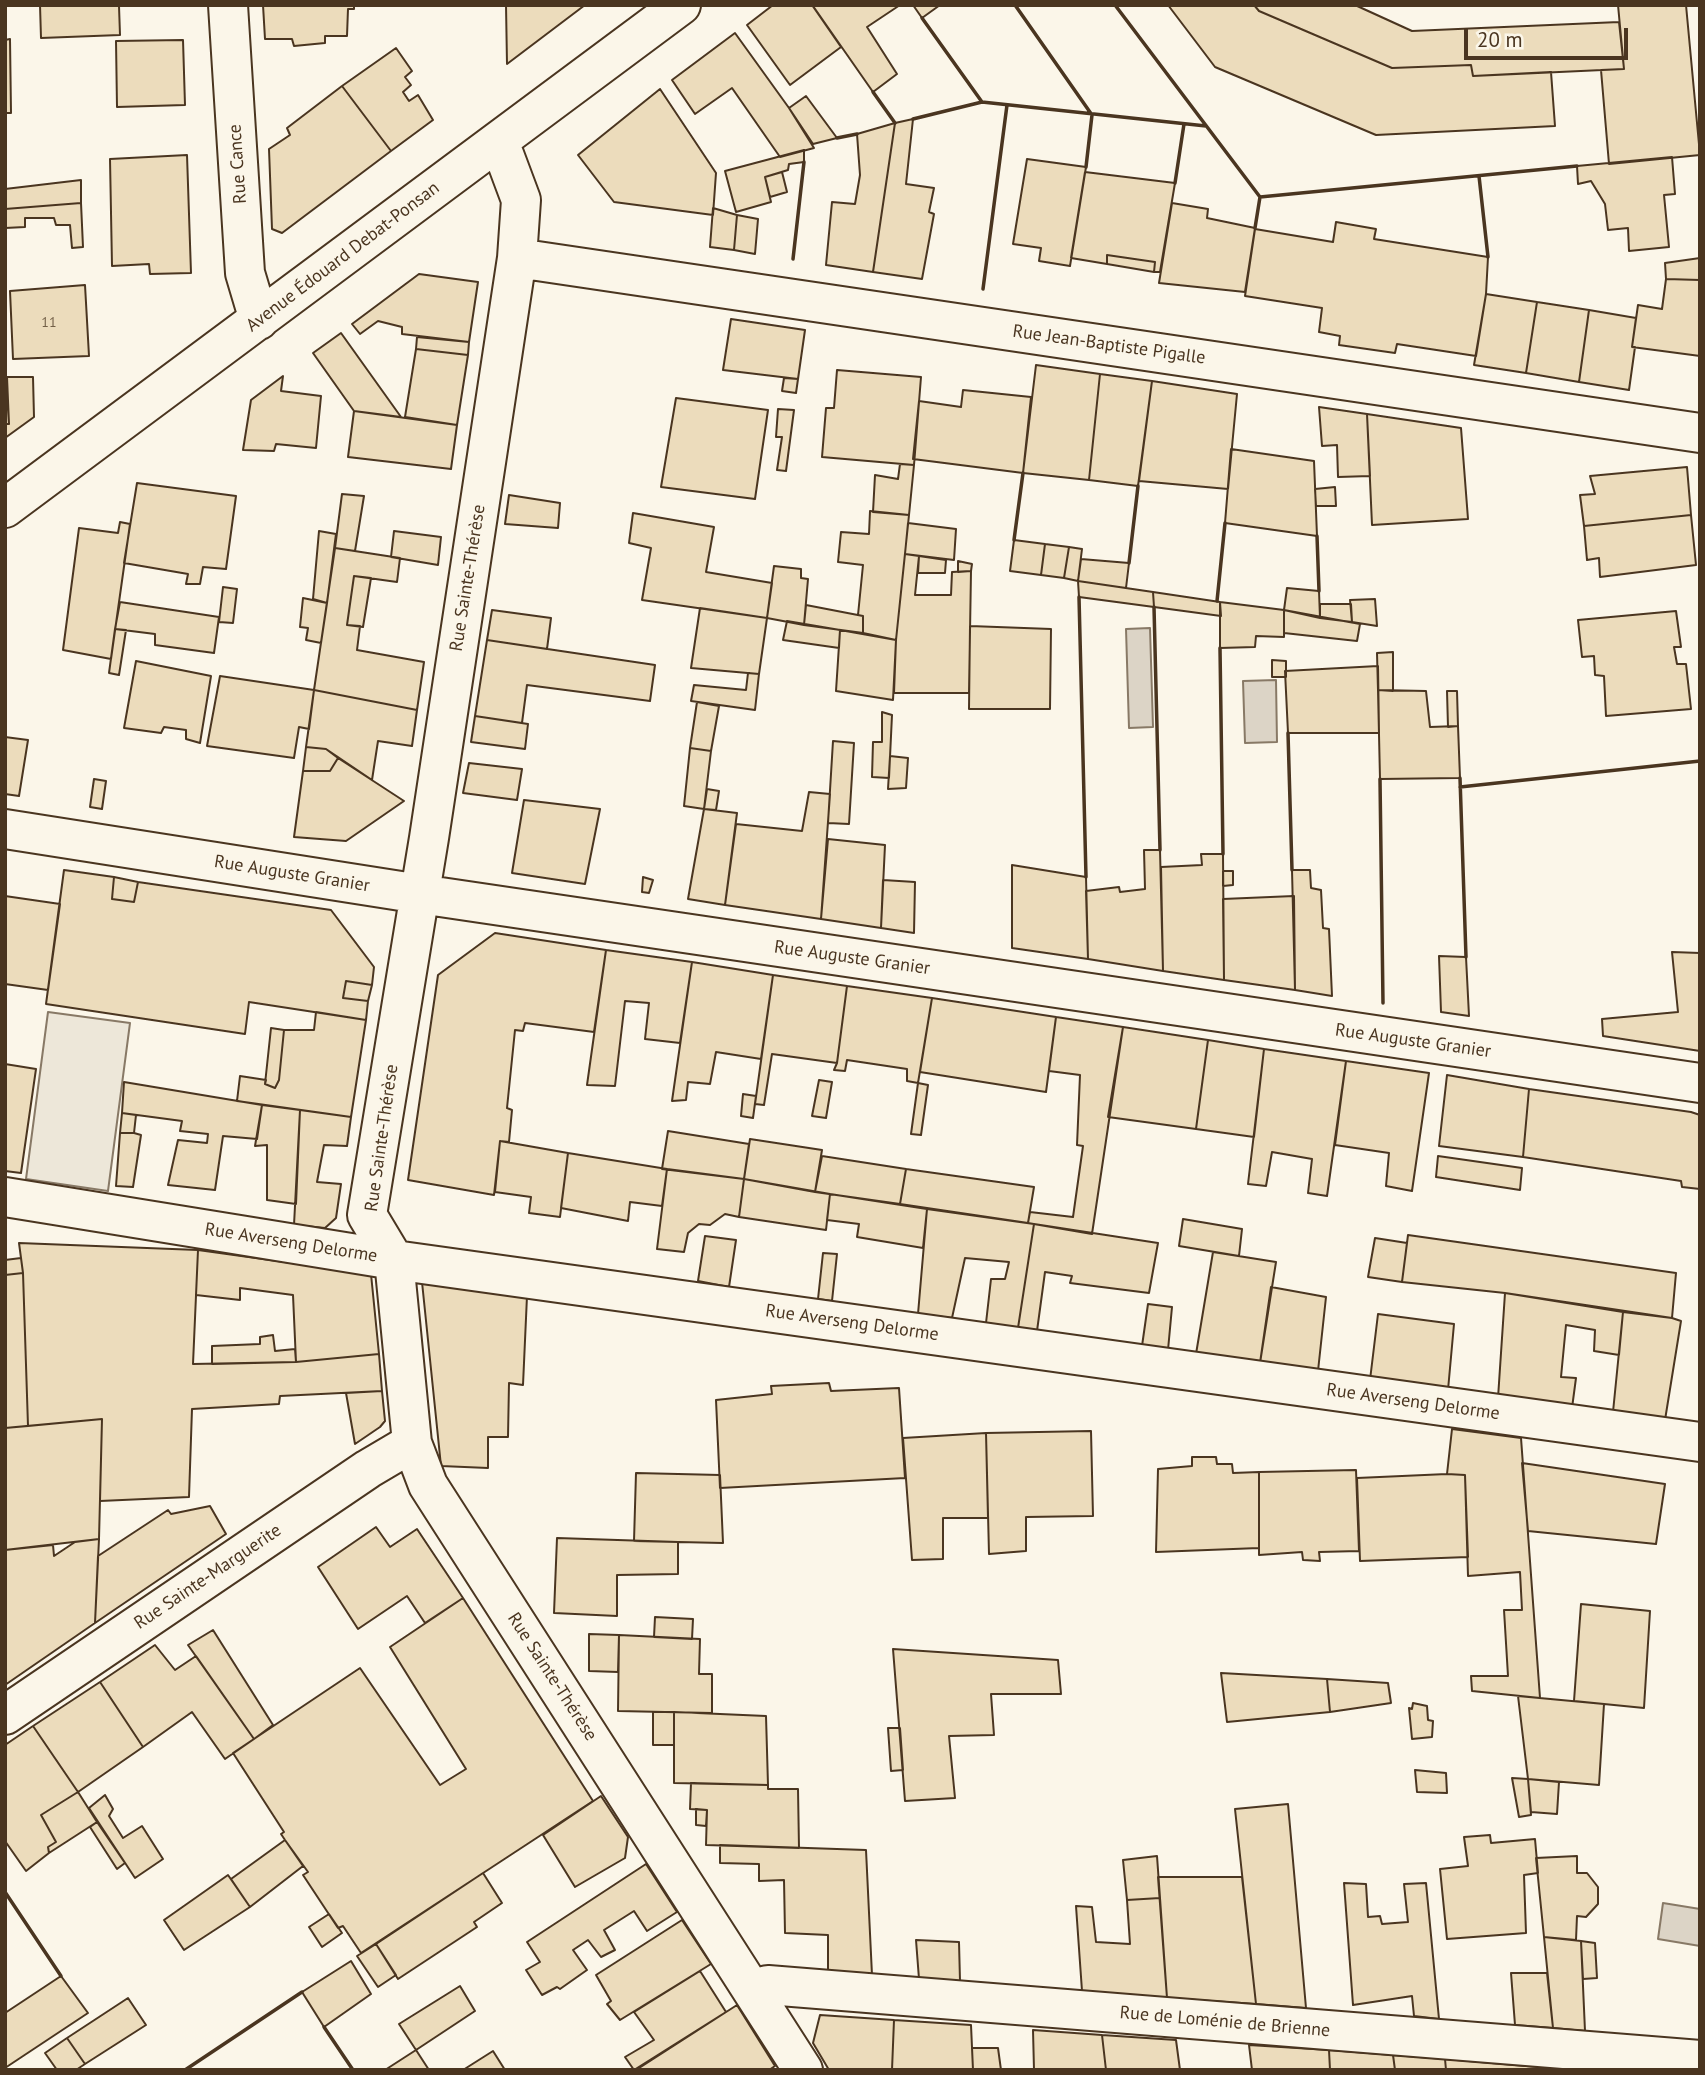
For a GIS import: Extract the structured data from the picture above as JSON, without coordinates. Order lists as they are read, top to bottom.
{
  "streets": {
    "street": [
      "Rue Cance",
      "Avenue Édouard Debat-Ponsan",
      "Rue Jean-Baptiste Pigalle",
      "Rue Sainte-Thérèse",
      "Rue Auguste Granier",
      "Rue Averseng Delorme",
      "Rue Sainte-Marguerite",
      "Rue de Loménie de Brienne"
    ]
  },
  "crossings": [
    ["Rue Cance", "Avenue Édouard Debat-Ponsan"],
    ["Avenue Édouard Debat-Ponsan", "Rue Sainte-Thérèse"],
    ["Rue Jean-Baptiste Pigalle", "Rue Sainte-Thérèse"],
    ["Rue Sainte-Thérèse", "Rue Auguste Granier"],
    ["Rue Sainte-Thérèse", "Rue Averseng Delorme"],
    ["Rue Sainte-Thérèse", "Rue Sainte-Marguerite"],
    ["Rue Sainte-Thérèse", "Rue de Loménie de Brienne"]
  ],
  "house_numbers": ["11"],
  "scale_bar": "20 m"
}
